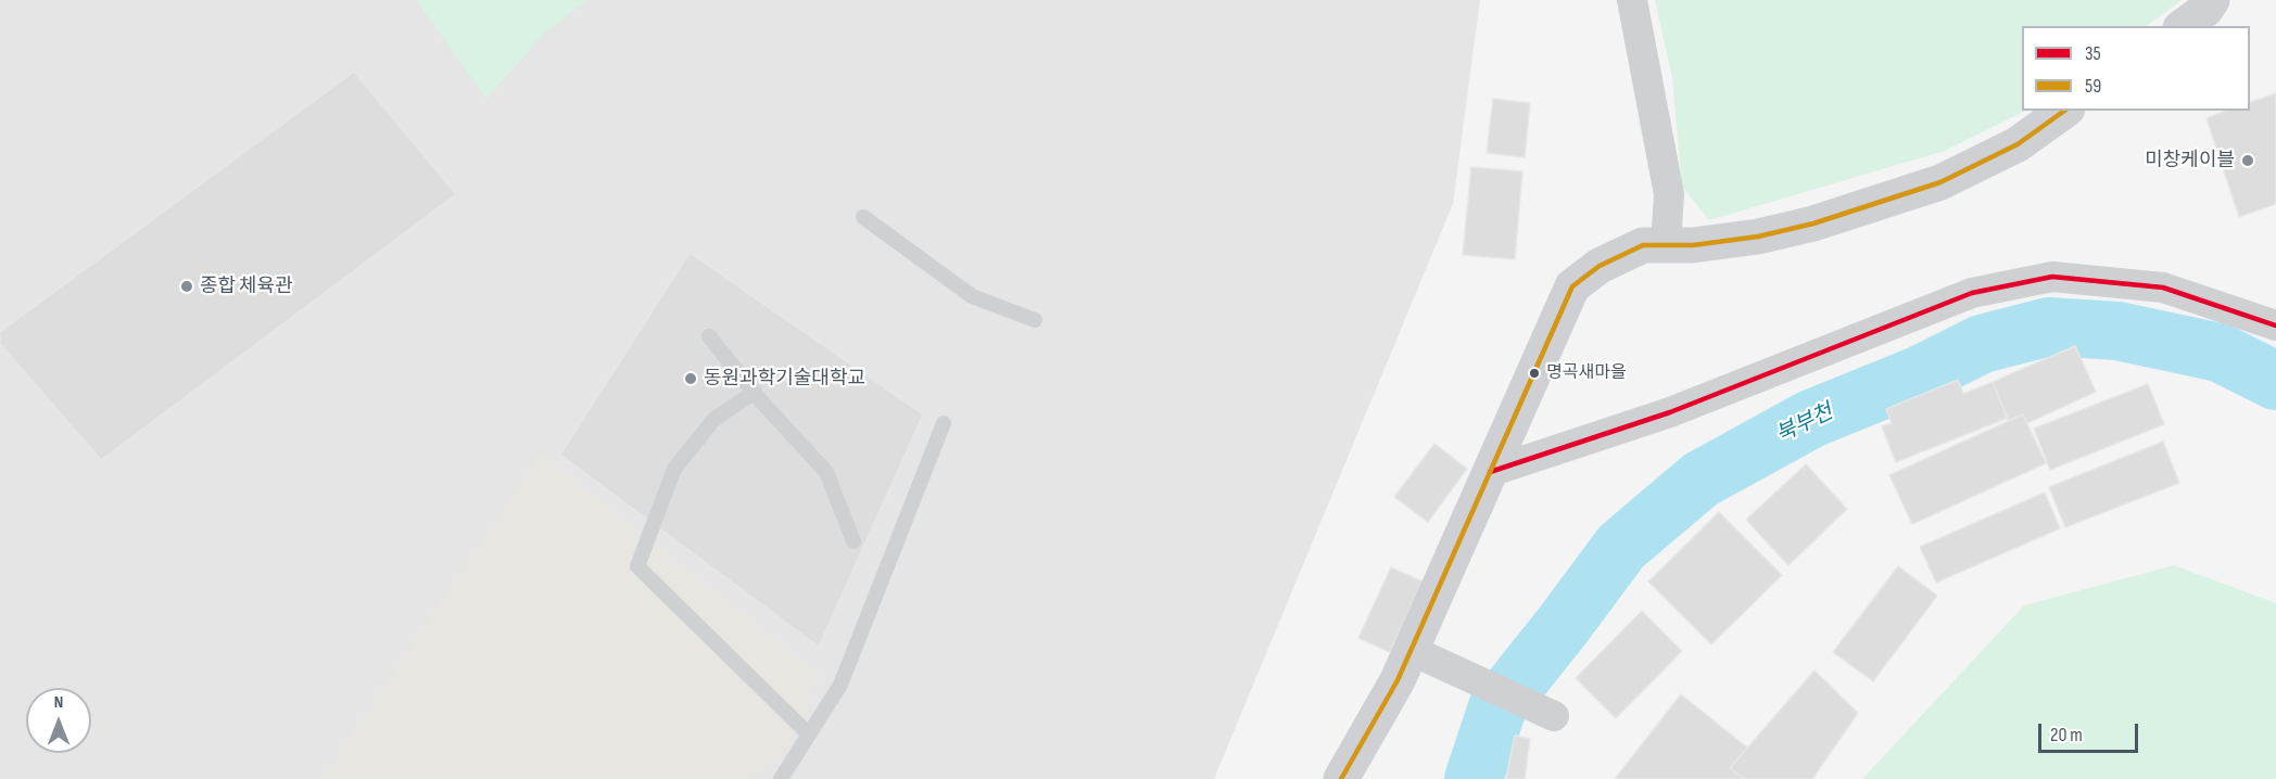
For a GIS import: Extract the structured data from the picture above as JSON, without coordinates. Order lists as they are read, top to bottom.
{
  "water": ["북부천"],
  "places": [
    "미창케이블",
    "종합 체육관",
    "명곡새마을",
    "동원과학기술대학교"
  ],
  "lines": ["transit line 59", "transit line 35"],
  "legend": ["35", "59"],
  "scale_bar": "20 m",
  "north": "top"
}
